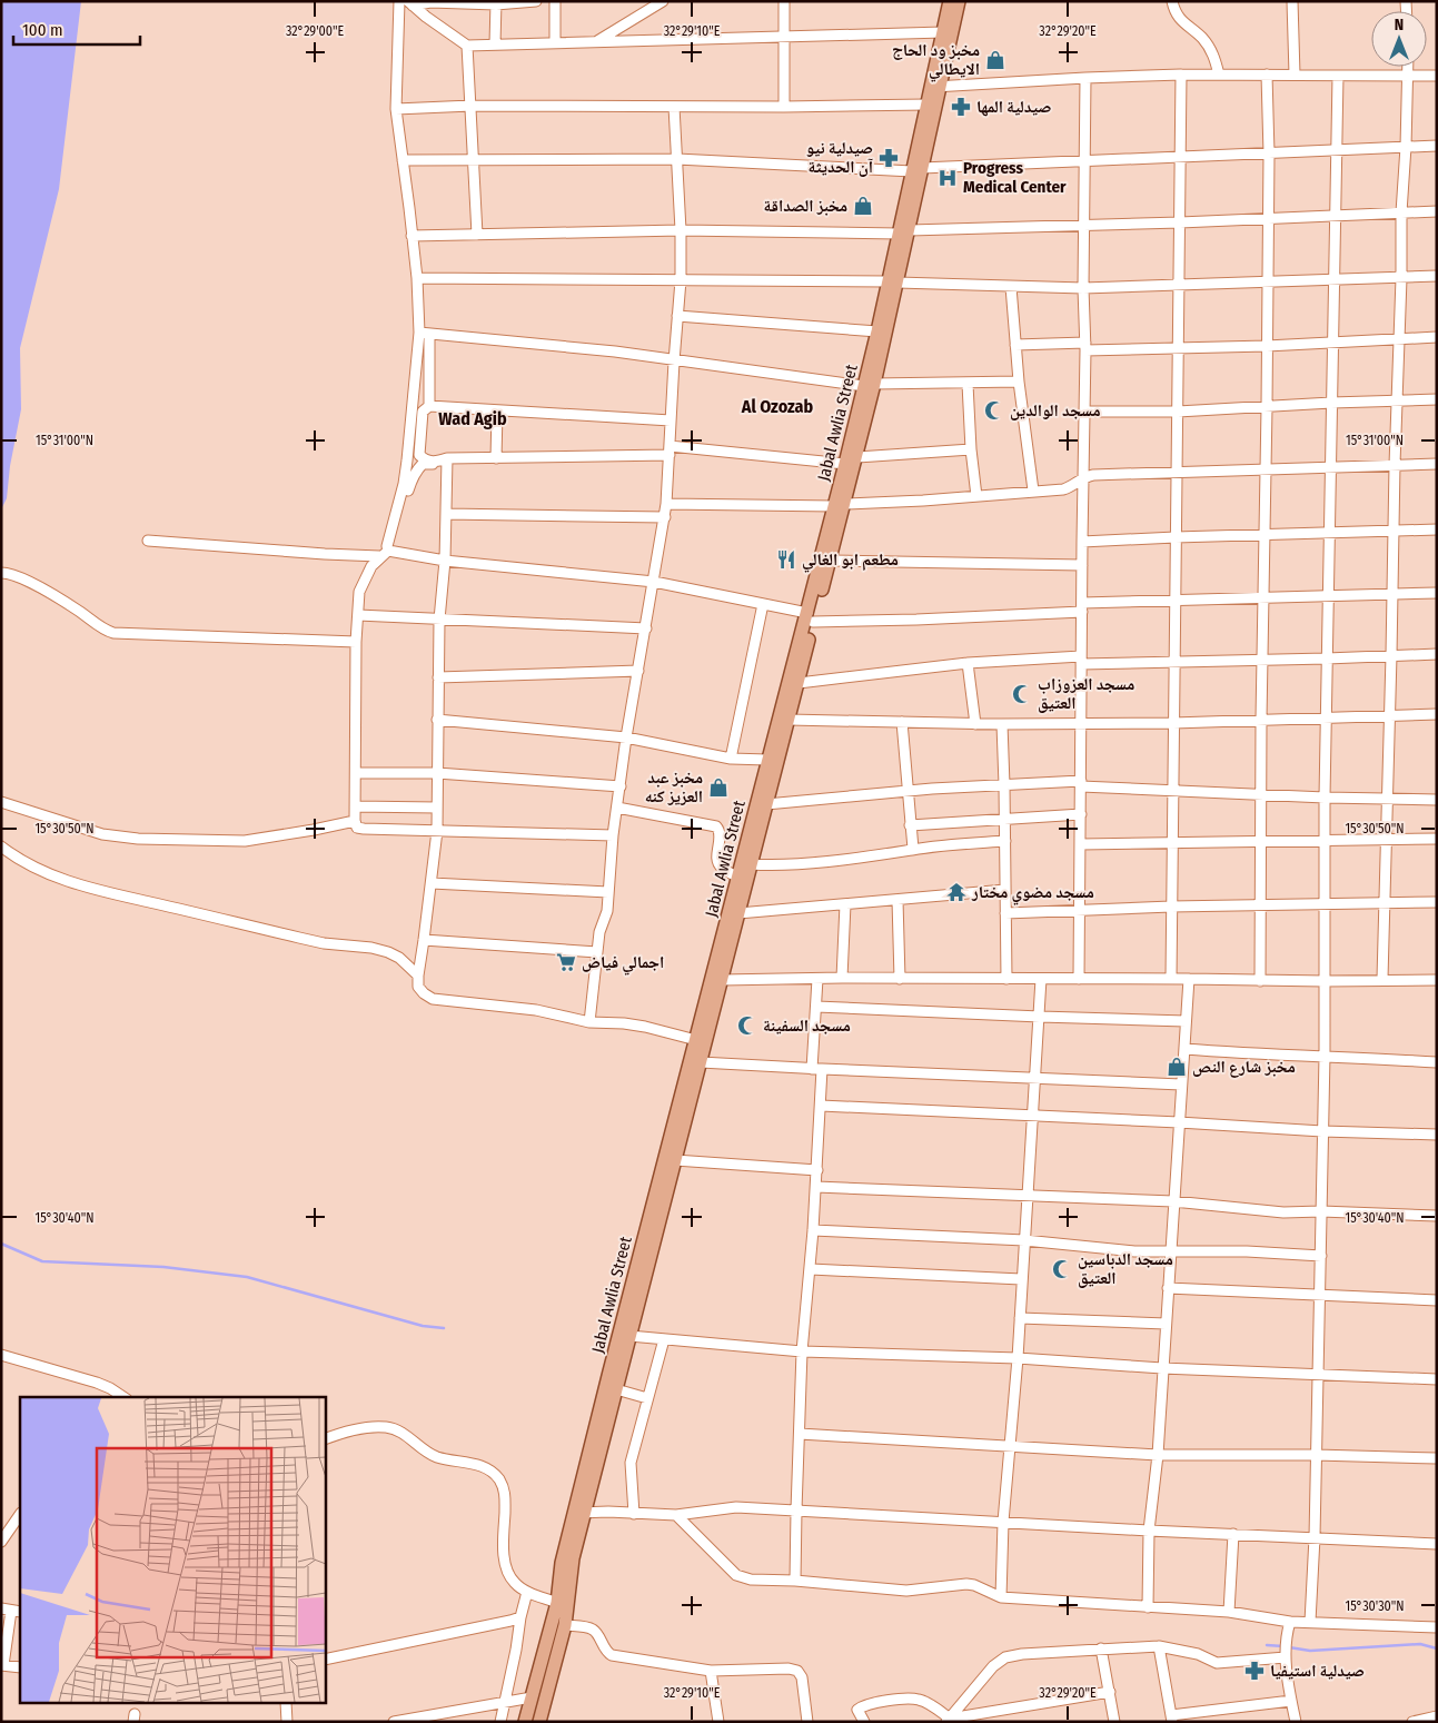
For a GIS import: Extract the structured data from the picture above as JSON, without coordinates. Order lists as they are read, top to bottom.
{
  "streets": {
    "main road": ["Jabal Awlia Street"]
  },
  "districts": ["Al Ozozab", "Wad Agib"],
  "places": {
    "shop": [
      "مخبز ود الحاج الايطالي",
      "مخبز الصداقة",
      "مخبز عبد العزيز كنه",
      "مخبز شارع النص"
    ],
    "pharmacy": ["صيدلية المها", "صيدلية نيو آن الحديثة", "صيدلية استيفيا"],
    "hospital": ["Progress Medical Center"],
    "mosque": [
      "مسجد الوالدين",
      "مسجد العزوزاب العتيق",
      "مسجد السفينة",
      "مسجد الدباسين العتيق"
    ],
    "restaurant": ["مطعم ابو الغالي"],
    "temple": ["مسجد مضوي مختار"],
    "supermarket": ["اجمالي فياض"]
  },
  "scale_bar": "100 m",
  "north": "top",
  "coordinates": [
    "32°29'00\"E",
    "32°29'10\"E",
    "32°29'20\"E",
    "15°31'00\"N",
    "15°30'50\"N",
    "15°30'40\"N",
    "15°30'30\"N"
  ]
}
